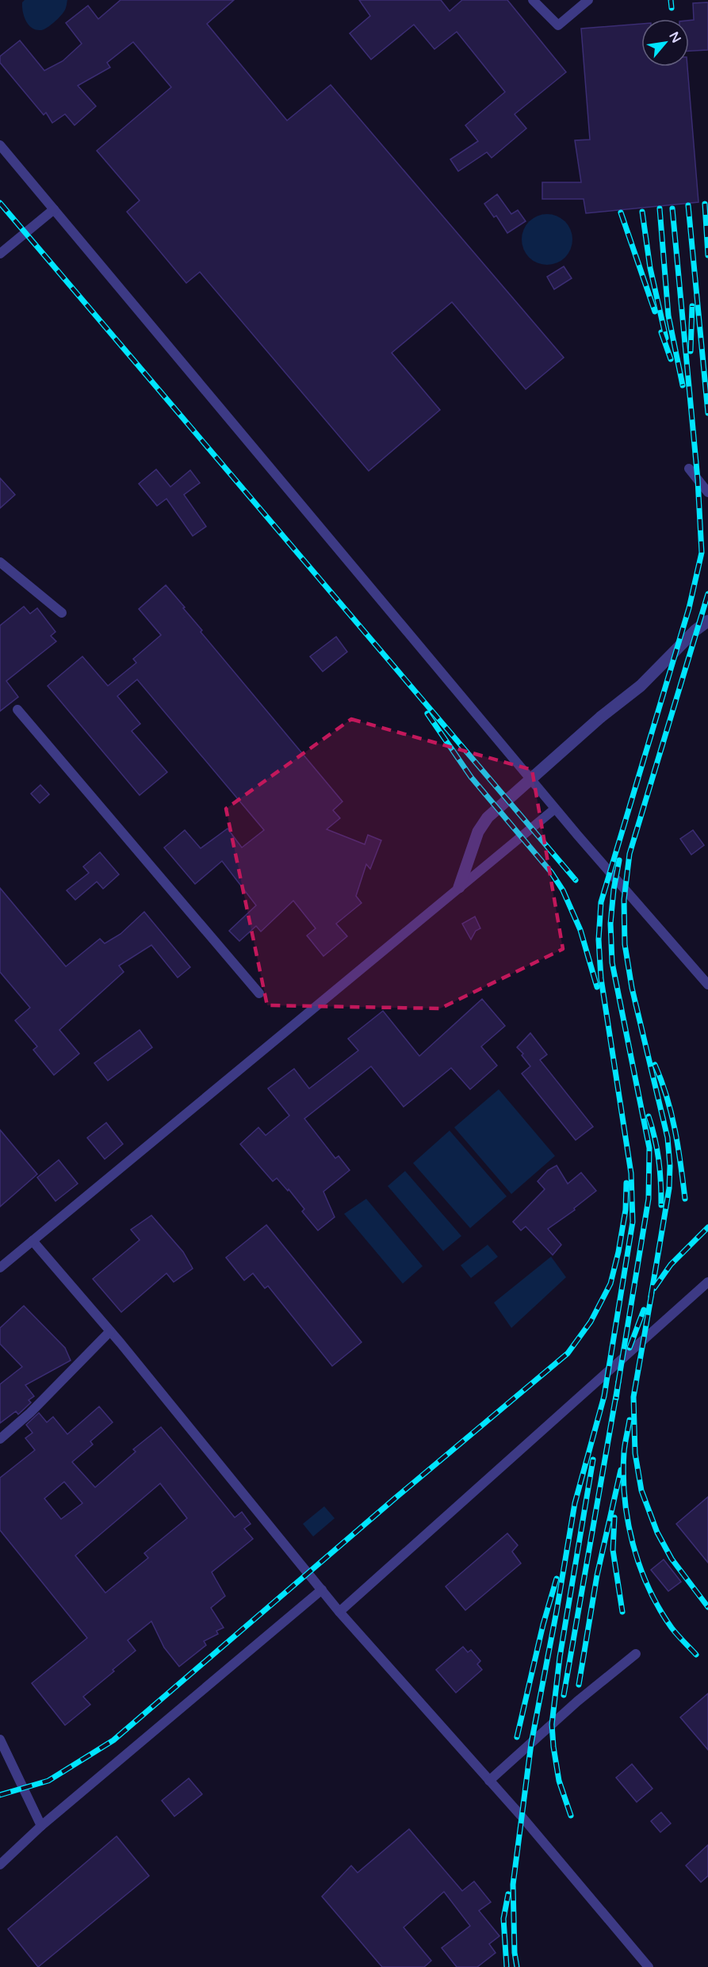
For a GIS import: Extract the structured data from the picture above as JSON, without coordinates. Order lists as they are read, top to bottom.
{
  "north": "top right"
}
